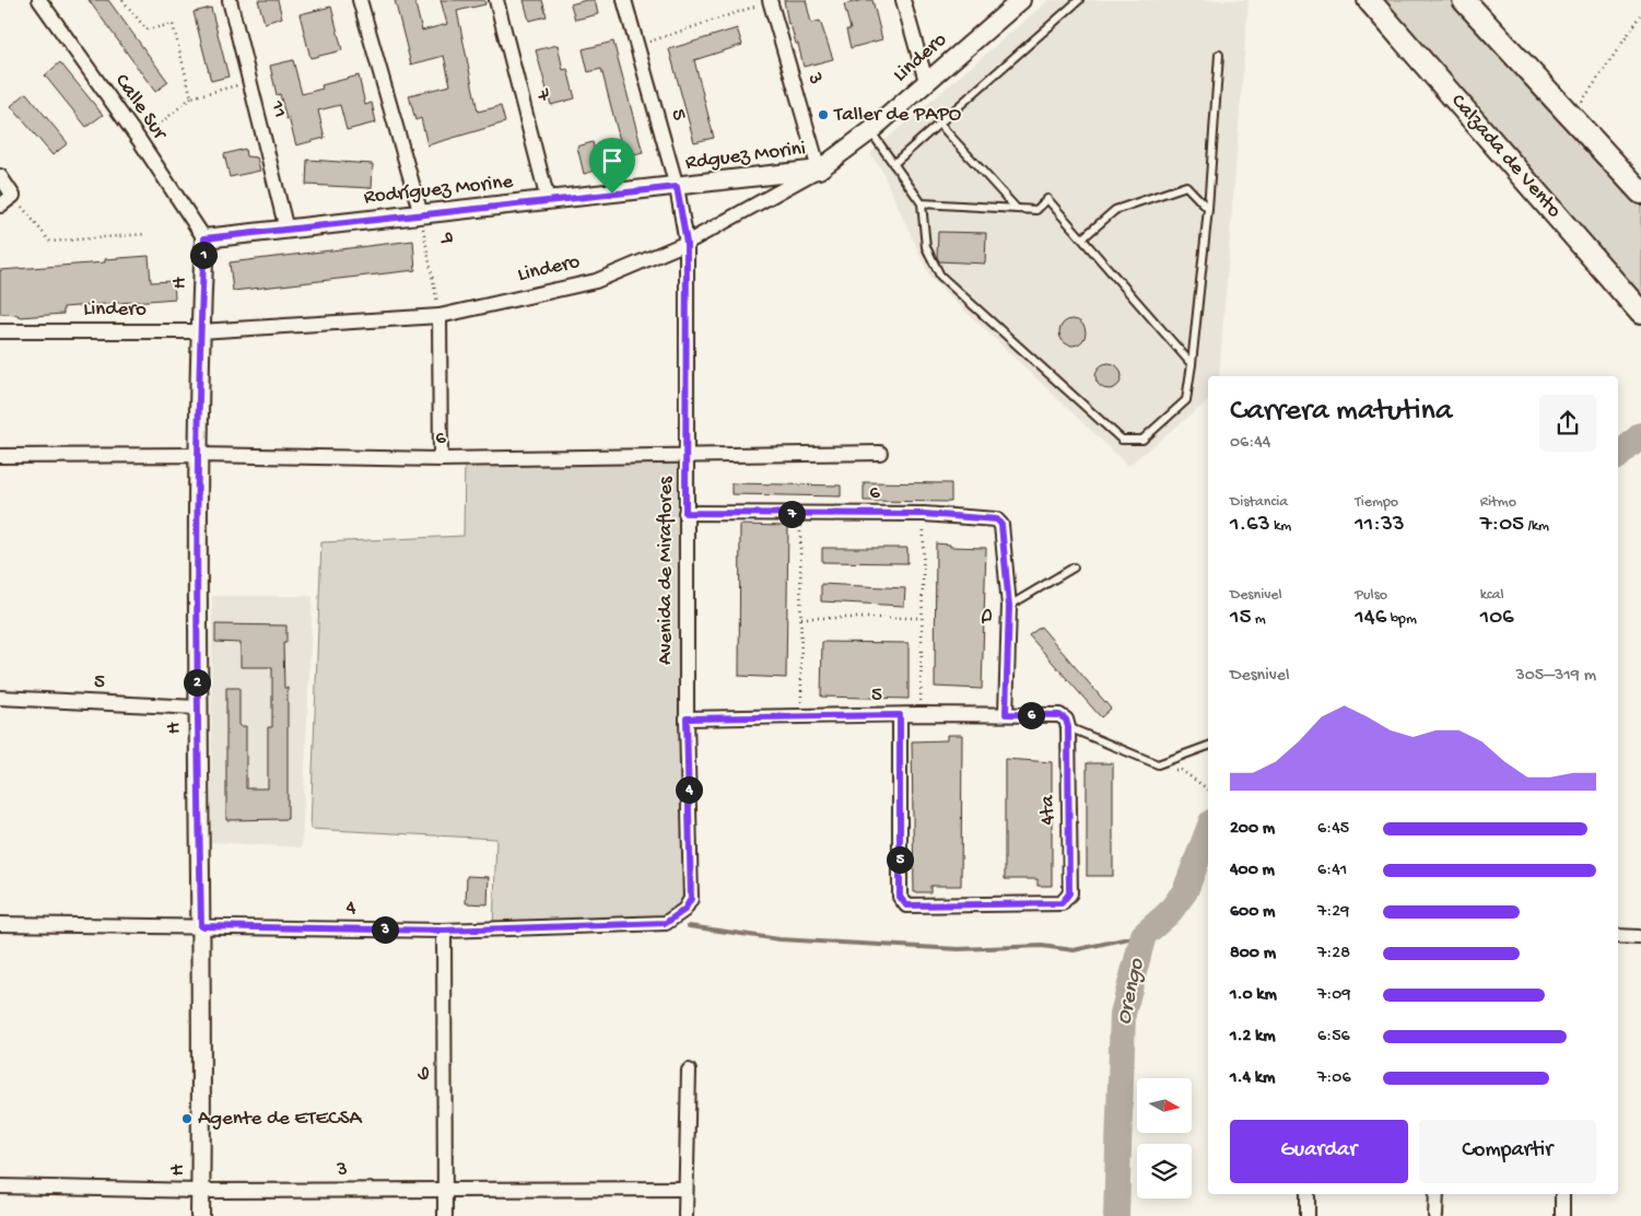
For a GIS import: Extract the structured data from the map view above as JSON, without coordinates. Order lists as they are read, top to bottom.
{
  "streets": {
    "main road": ["Calzada de Vento"],
    "street": [
      "Lindero",
      "3",
      "7",
      "Calle Sur",
      "11",
      "5",
      "Rdguez Morini",
      "Rodríguez Morine",
      "9",
      "H",
      "6",
      "Avenida de Miraflores",
      "D",
      "4ta",
      "4",
      "G"
    ]
  },
  "crossings": [
    ["Lindero", "3"],
    ["Lindero", "5"],
    ["Lindero", "Rdguez Morini"],
    ["Lindero", "9"],
    ["Lindero", "H"],
    ["Lindero", "Avenida de Miraflores"],
    ["3", "Rdguez Morini"],
    ["3", "H"],
    ["3", "G"],
    ["7", "Rodríguez Morine"],
    ["Calle Sur", "Rodríguez Morine"],
    ["Calle Sur", "H"],
    ["11", "Rodríguez Morine"],
    ["5", "Rdguez Morini"],
    ["5", "Rodríguez Morine"],
    ["5", "H"],
    ["5", "Avenida de Miraflores"],
    ["5", "D"],
    ["5", "4ta"],
    ["Rdguez Morini", "Rodríguez Morine"],
    ["Rodríguez Morine", "9"],
    ["Rodríguez Morine", "H"],
    ["H", "6"],
    ["H", "4"],
    ["6", "Avenida de Miraflores"],
    ["6", "D"],
    ["Avenida de Miraflores", "4"],
    ["4", "G"]
  ],
  "water": ["Orengo"],
  "places": ["Taller de PAPO", "Agente de ETECSA"],
  "north": "right",
  "page": {
    "pins": [
      "1",
      "7",
      "2",
      "6",
      "4",
      "5",
      "3"
    ],
    "heading": ["Carrera matutina", "06:44"],
    "stats": [
      ["Distancia", "1.63 km"],
      ["Tiempo", "11:33"],
      ["Ritmo", "7:05 /km"],
      ["Desnivel", "15 m"],
      ["Pulso", "146 bpm"],
      ["kcal", "106"]
    ],
    "chart": ["Desnivel", "305–319 m"],
    "list": [
      {
        "name": "200 m",
        "note": "6:45"
      },
      {
        "name": "400 m",
        "note": "6:41"
      },
      {
        "name": "600 m",
        "note": "7:29"
      },
      {
        "name": "800 m",
        "note": "7:28"
      },
      {
        "name": "1.0 km",
        "note": "7:09"
      },
      {
        "name": "1.2 km",
        "note": "6:56"
      },
      {
        "name": "1.4 km",
        "note": "7:06"
      }
    ],
    "buttons": ["Guardar", "Compartir"]
  }
}
